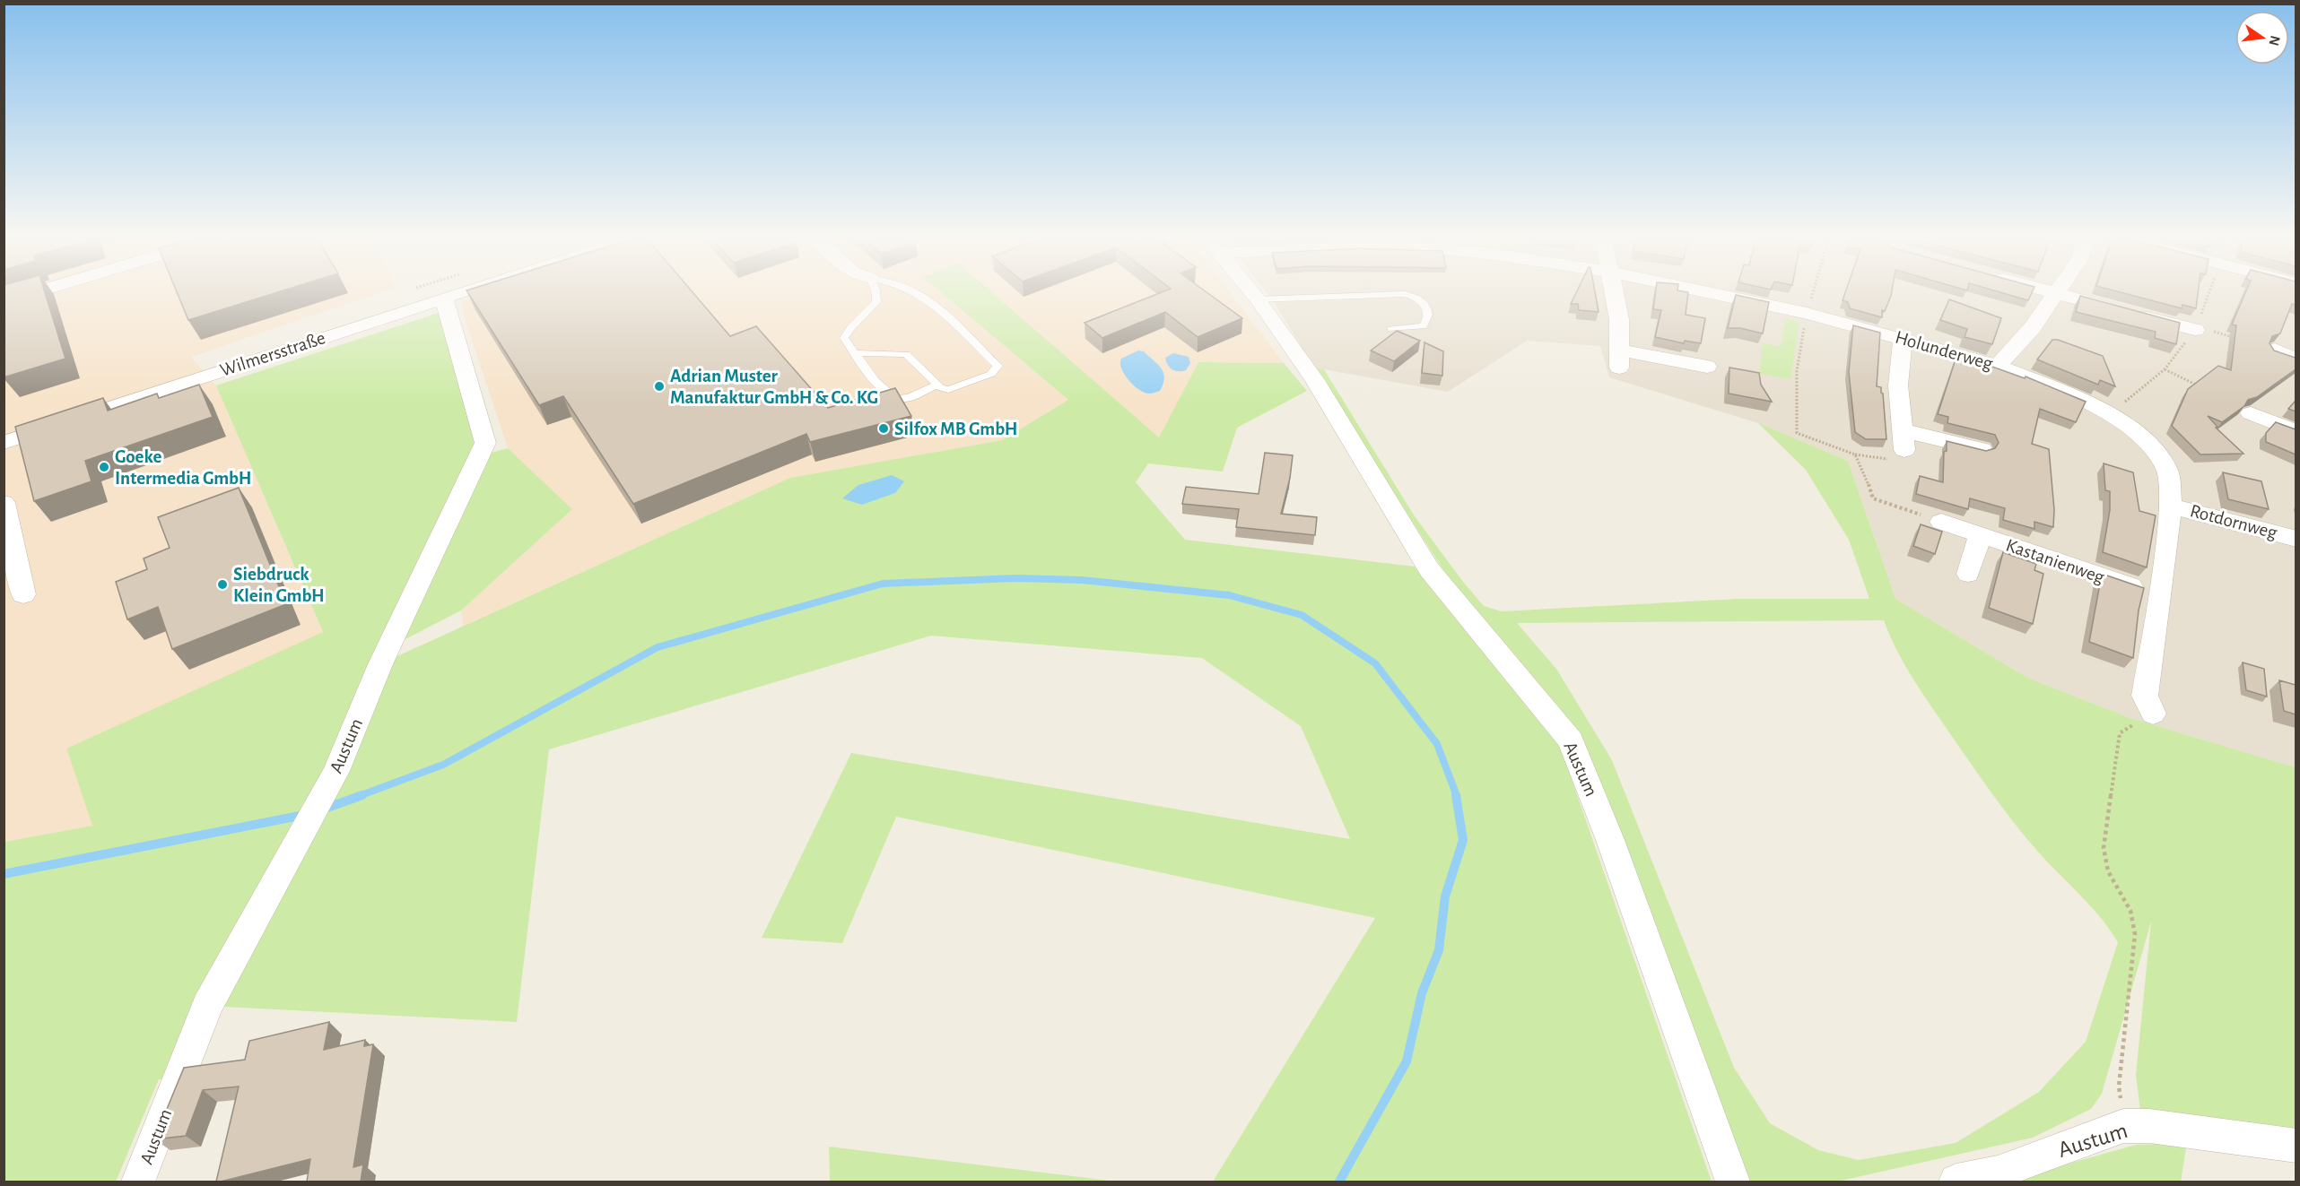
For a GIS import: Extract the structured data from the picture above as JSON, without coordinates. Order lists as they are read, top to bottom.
{
  "streets": {
    "street": [
      "Holunderweg",
      "Wilmersstraße",
      "Rotdornweg",
      "Kastanienweg",
      "Austum"
    ]
  },
  "crossings": [
    ["Holunderweg", "Rotdornweg"],
    ["Holunderweg", "Kastanienweg"],
    ["Wilmersstraße", "Austum"]
  ],
  "places": [
    "Adrian Muster Manufaktur GmbH & Co. KG",
    "Silfox MB GmbH",
    "Goeke Intermedia GmbH",
    "Siebdruck Klein GmbH"
  ],
  "north": "right"
}
